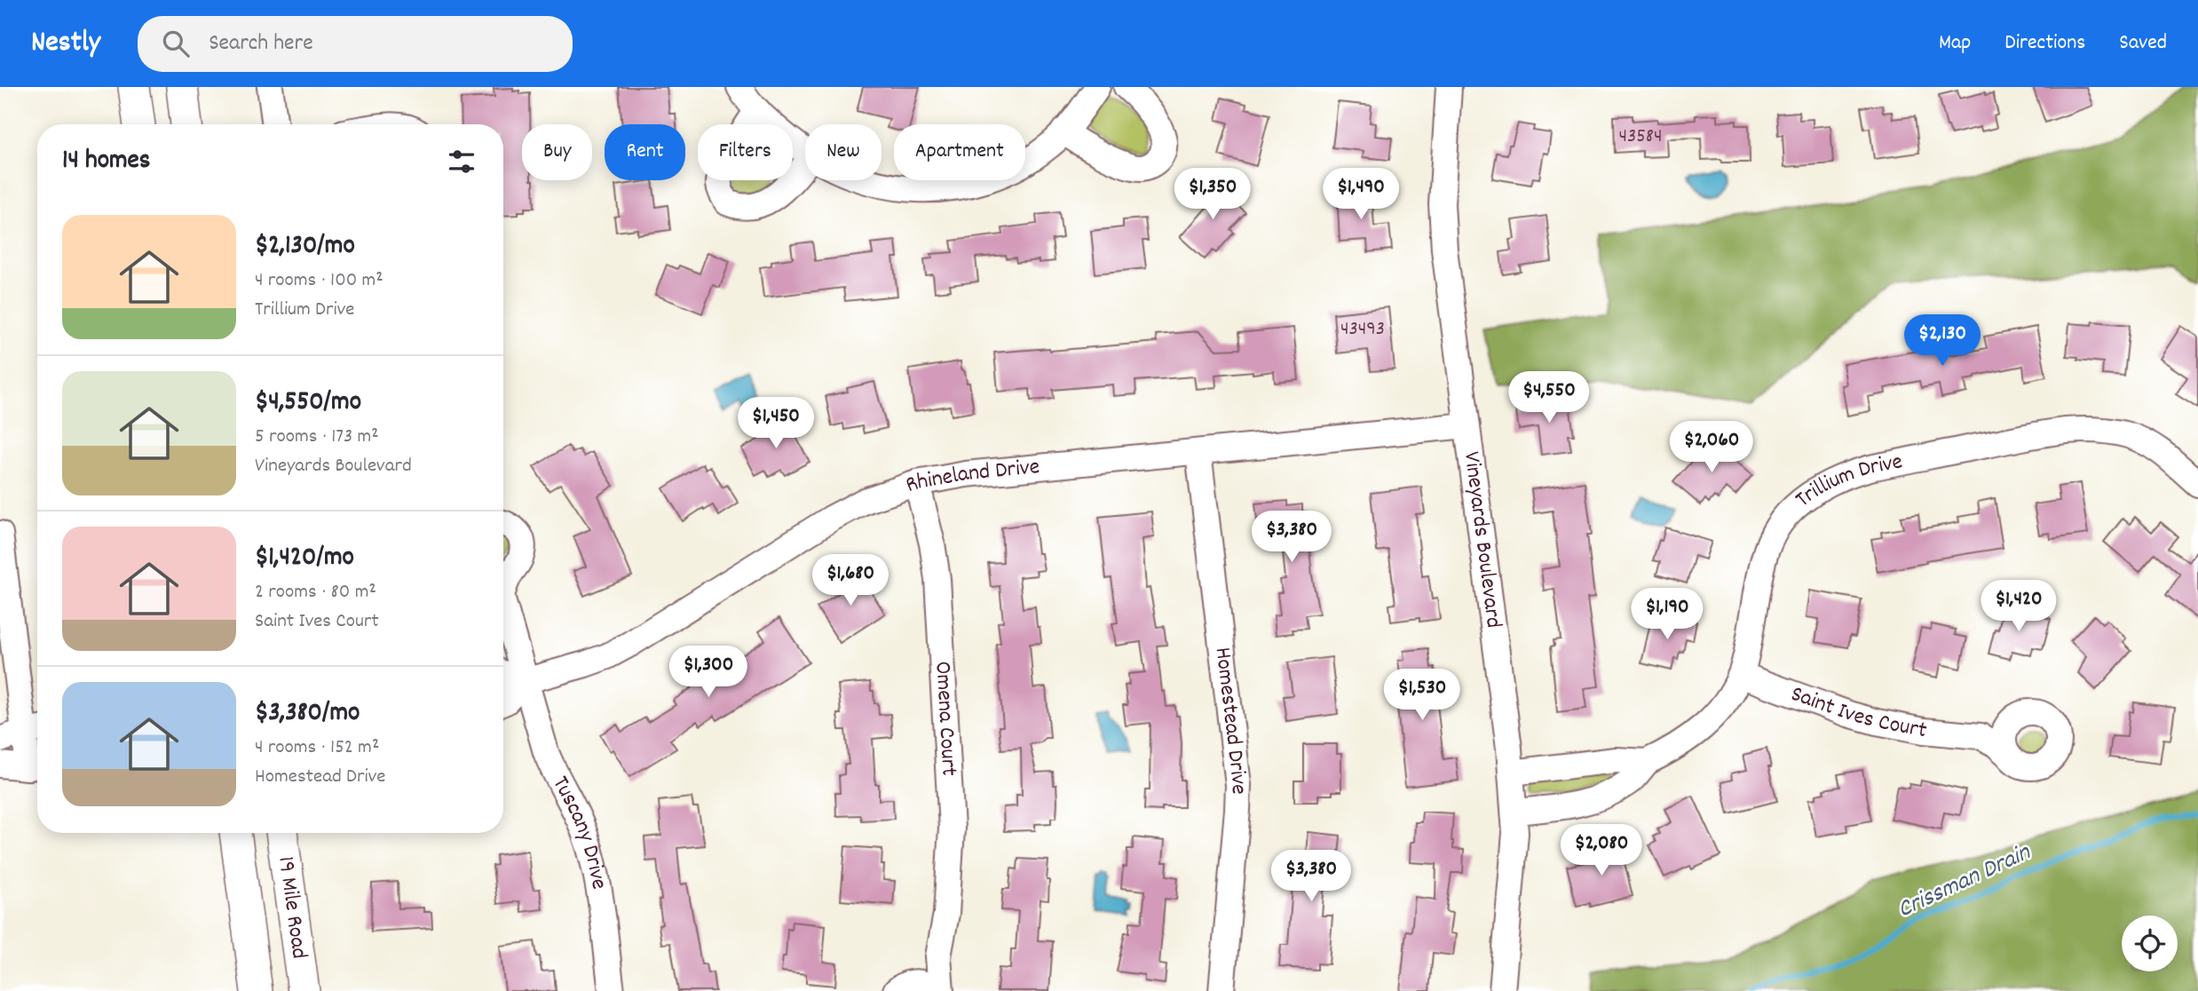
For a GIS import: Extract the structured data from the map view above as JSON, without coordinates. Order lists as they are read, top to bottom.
{
  "streets": {
    "main road": ["19 Mile Road"],
    "street": [
      "Rhineland Drive",
      "Trillium Drive",
      "Vineyards Boulevard",
      "Saint Ives Court",
      "Omena Court",
      "Homestead Drive",
      "Tuscany Drive"
    ]
  },
  "crossings": [
    ["Rhineland Drive", "Vineyards Boulevard"],
    ["Rhineland Drive", "Omena Court"],
    ["Rhineland Drive", "Homestead Drive"],
    ["Rhineland Drive", "Tuscany Drive"],
    ["Trillium Drive", "Vineyards Boulevard"],
    ["Trillium Drive", "Saint Ives Court"]
  ],
  "water": ["Crissman Drain"],
  "house_numbers": ["43584", "43493"],
  "page": {
    "header": "Nestly",
    "search": "Search here",
    "nav": ["Map", "Directions", "Saved"],
    "chip": [
      "Buy",
      "Rent",
      "Filters",
      "New",
      "Apartment"
    ],
    "heading": "14 homes",
    "price": [
      "$1,350",
      "$1,490",
      "$2,130",
      "$4,550",
      "$1,450",
      "$2,060",
      "$3,380",
      "$1,680",
      "$1,420",
      "$1,190",
      "$1,300",
      "$1,530",
      "$2,080",
      "$3,380"
    ],
    "list": [
      {
        "name": "$2,130/mo",
        "note": "4 rooms · 100 m² · Trillium Drive"
      },
      {
        "name": "$4,550/mo",
        "note": "5 rooms · 173 m² · Vineyards Boulevard"
      },
      {
        "name": "$1,420/mo",
        "note": "2 rooms · 80 m² · Saint Ives Court"
      },
      {
        "name": "$3,380/mo",
        "note": "4 rooms · 152 m² · Homestead Drive"
      }
    ]
  }
}
